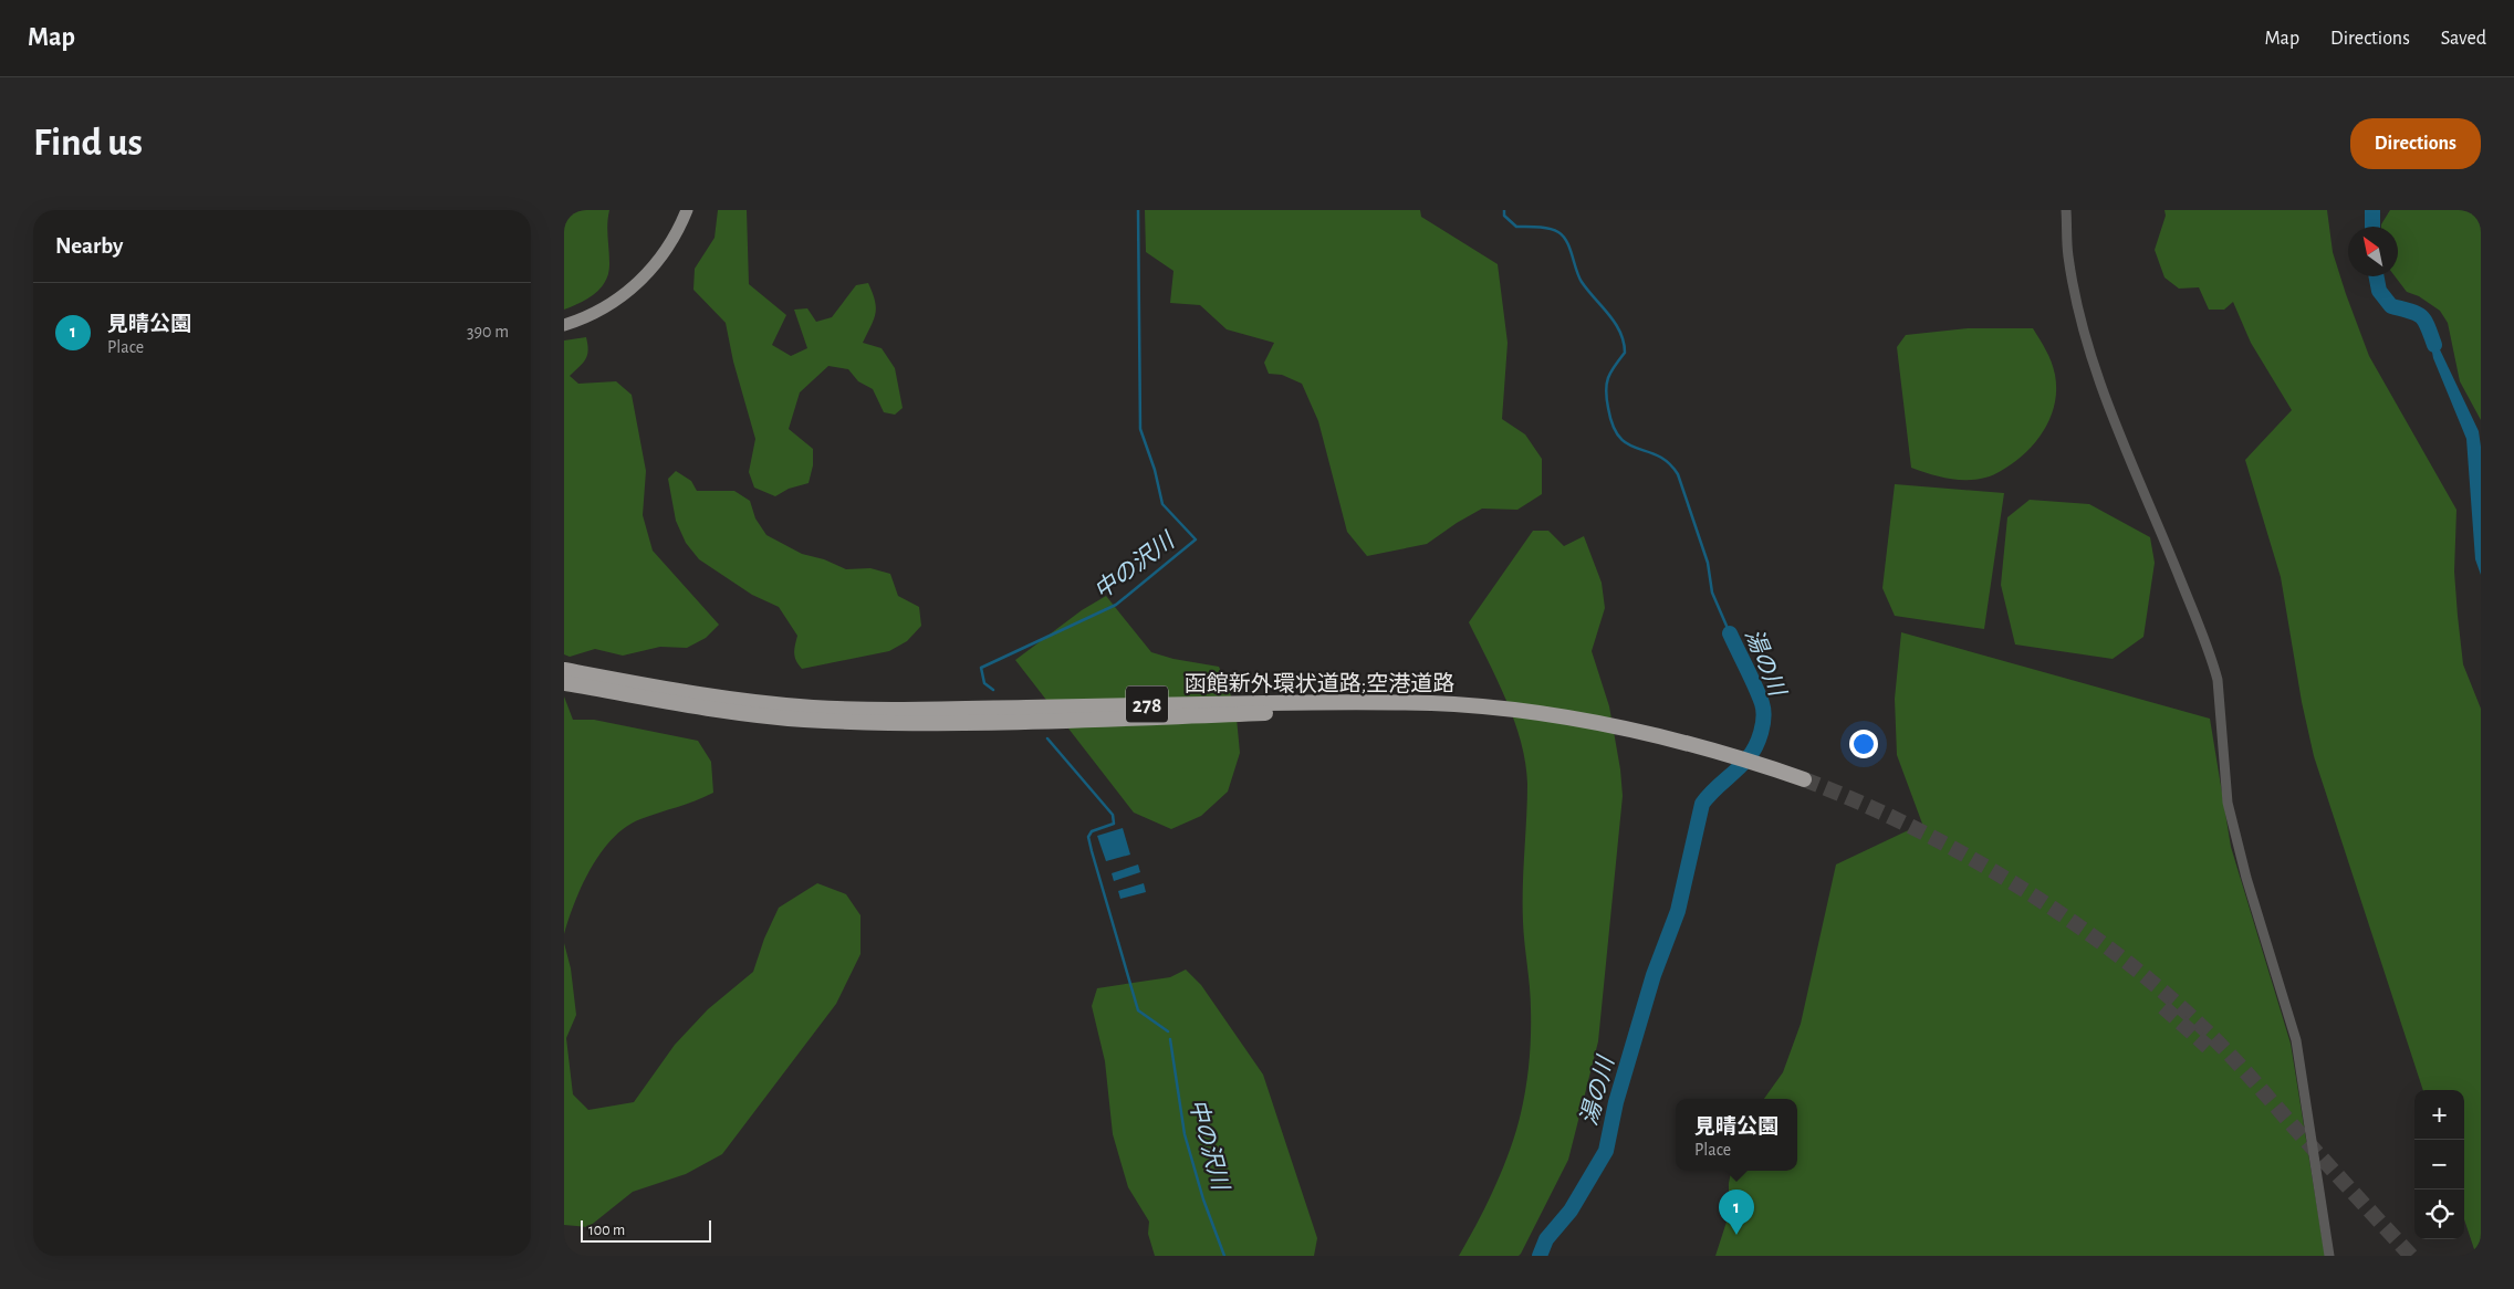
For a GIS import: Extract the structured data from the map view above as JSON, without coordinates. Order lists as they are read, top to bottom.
{
  "streets": {
    "highway": ["函館新外環状道路;空港道路", "278"]
  },
  "water": ["中の沢川", "湯の川"],
  "scale_bar": "100 m",
  "north": "top left",
  "page": {
    "header": "Map",
    "nav": ["Map", "Directions", "Saved"],
    "buttons": "Directions",
    "title": "Find us",
    "heading": "Nearby",
    "list": [
      {
        "mark": "1",
        "name": "見晴公園",
        "note": "Place",
        "value": "390 m"
      }
    ],
    "map_buttons": ["+", "−"],
    "popup": ["見晴公園", "Place"],
    "pins": "1",
    "scale": "100 m"
  }
}
